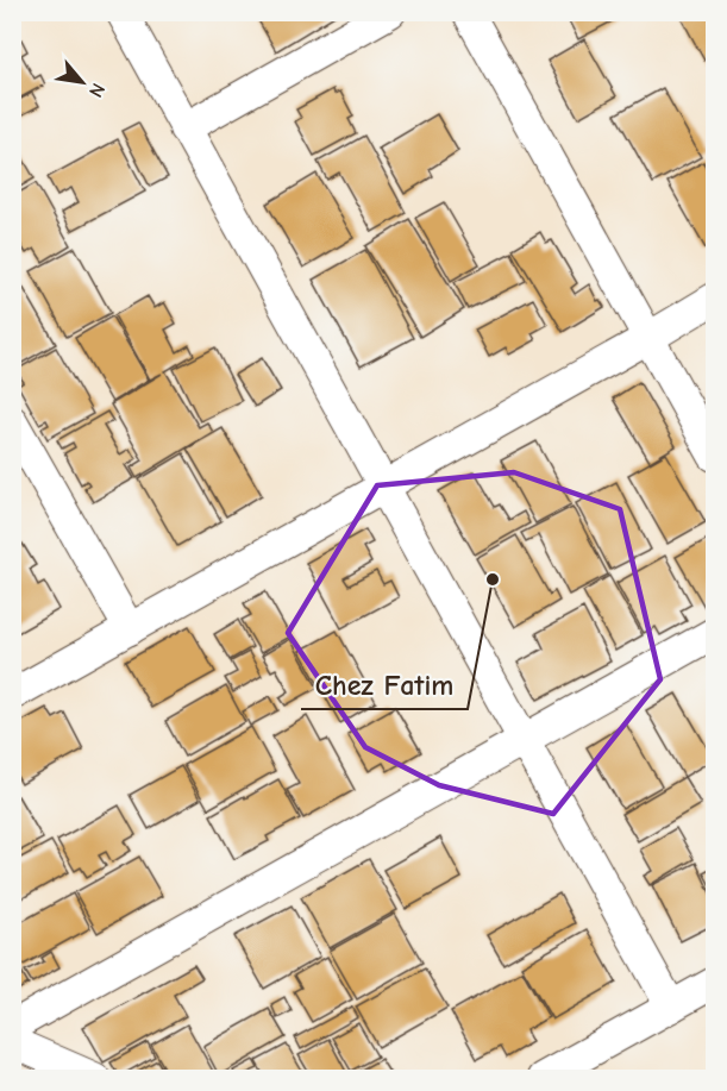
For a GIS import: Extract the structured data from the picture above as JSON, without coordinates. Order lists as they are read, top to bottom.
{
  "places": ["Chez Fatim"],
  "north": "bottom right"
}
